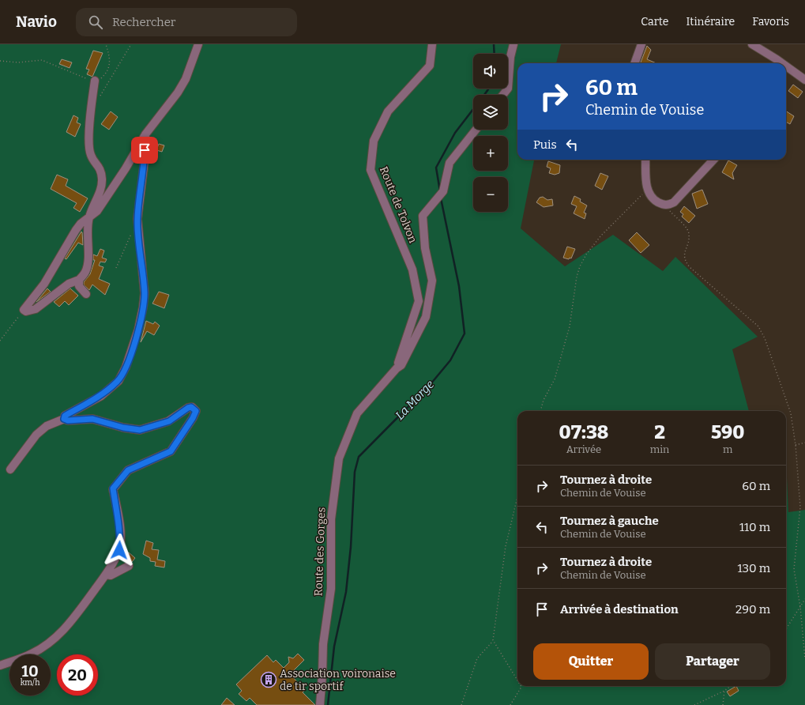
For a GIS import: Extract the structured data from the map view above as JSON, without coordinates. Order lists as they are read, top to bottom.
{
  "streets": {
    "street": ["Route de Tolvon", "Route des Gorges"]
  },
  "crossings": [
    ["Route de Tolvon", "Route des Gorges"]
  ],
  "water": ["La Morge"],
  "places": {
    "building": ["Association voironaise de tir sportif"]
  },
  "page": {
    "header": "Navio",
    "search": "Rechercher",
    "nav": ["Carte", "Itinéraire", "Favoris"],
    "map_buttons": ["+", "−"],
    "turn": ["60 m", "Chemin de Vouise"],
    "then": "Puis",
    "eta": [
      "07:38",
      "Arrivée",
      "2",
      "min",
      "590",
      "m"
    ],
    "list": [
      {
        "name": "Tournez à droite",
        "note": "Chemin de Vouise",
        "value": "60 m"
      },
      {
        "name": "Tournez à gauche",
        "note": "Chemin de Vouise",
        "value": "110 m"
      },
      {
        "name": "Tournez à droite",
        "note": "Chemin de Vouise",
        "value": "130 m"
      },
      {
        "name": "Arrivée à destination",
        "value": "290 m"
      }
    ],
    "buttons": ["Quitter", "Partager"],
    "speed": "10 km/h",
    "limit": "20"
  }
}
